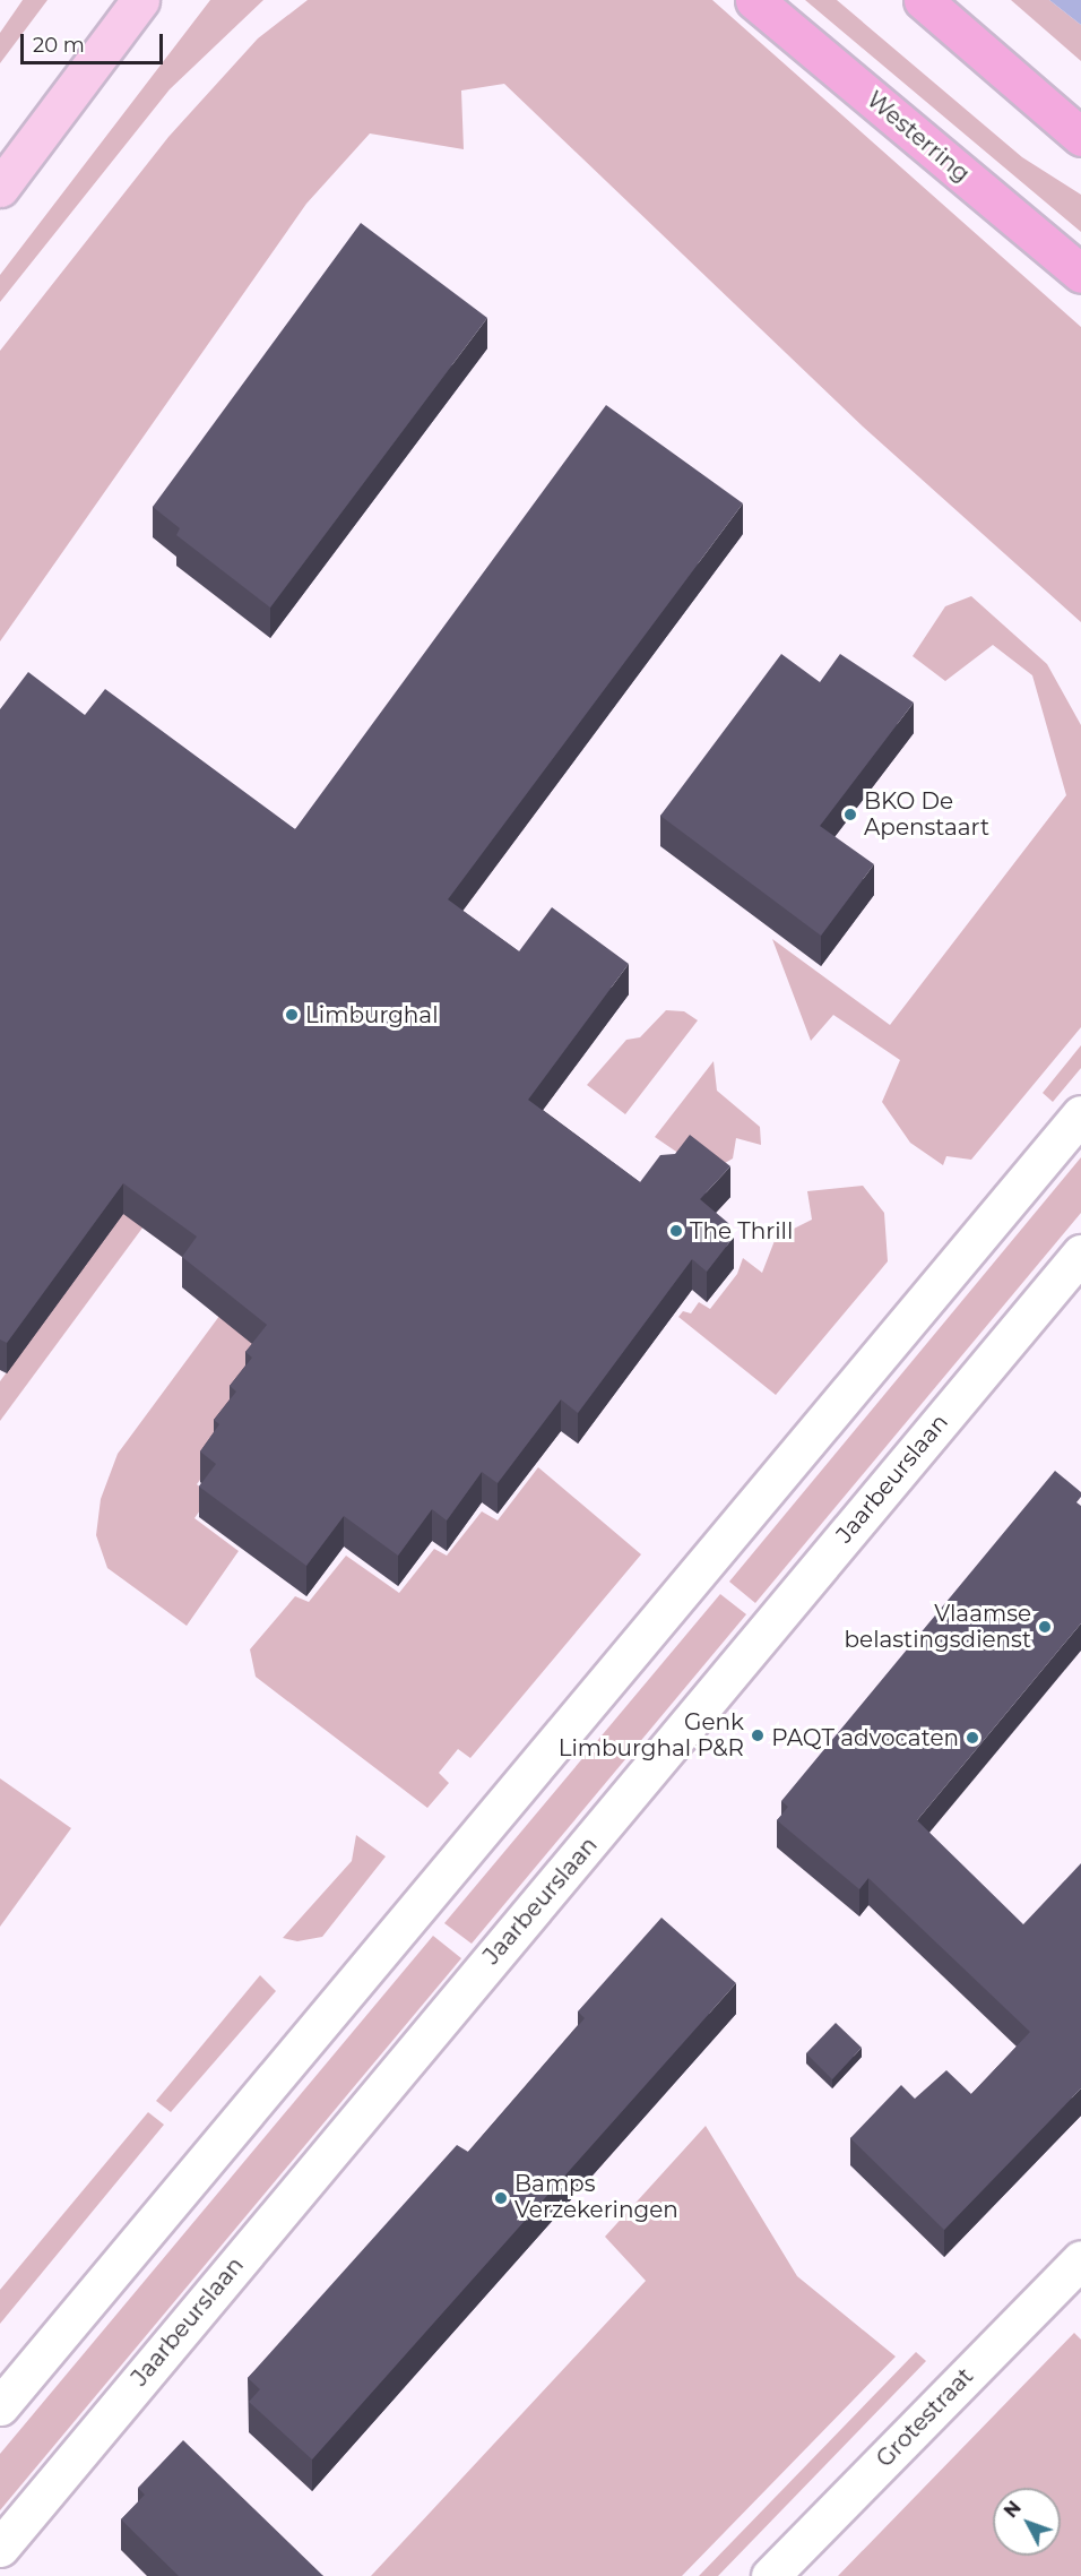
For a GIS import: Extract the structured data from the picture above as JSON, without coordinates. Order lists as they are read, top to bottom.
{
  "streets": {
    "highway": ["Westerring"],
    "main road": ["Jaarbeurslaan", "Grotestraat"]
  },
  "places": [
    "BKO De Apenstaart",
    "Limburghal",
    "The Thrill",
    "Vlaamse belastingsdienst",
    "Genk Limburghal P&R",
    "PAQT advocaten",
    "Bamps Verzekeringen"
  ],
  "scale_bar": "20 m",
  "north": "top left"
}
